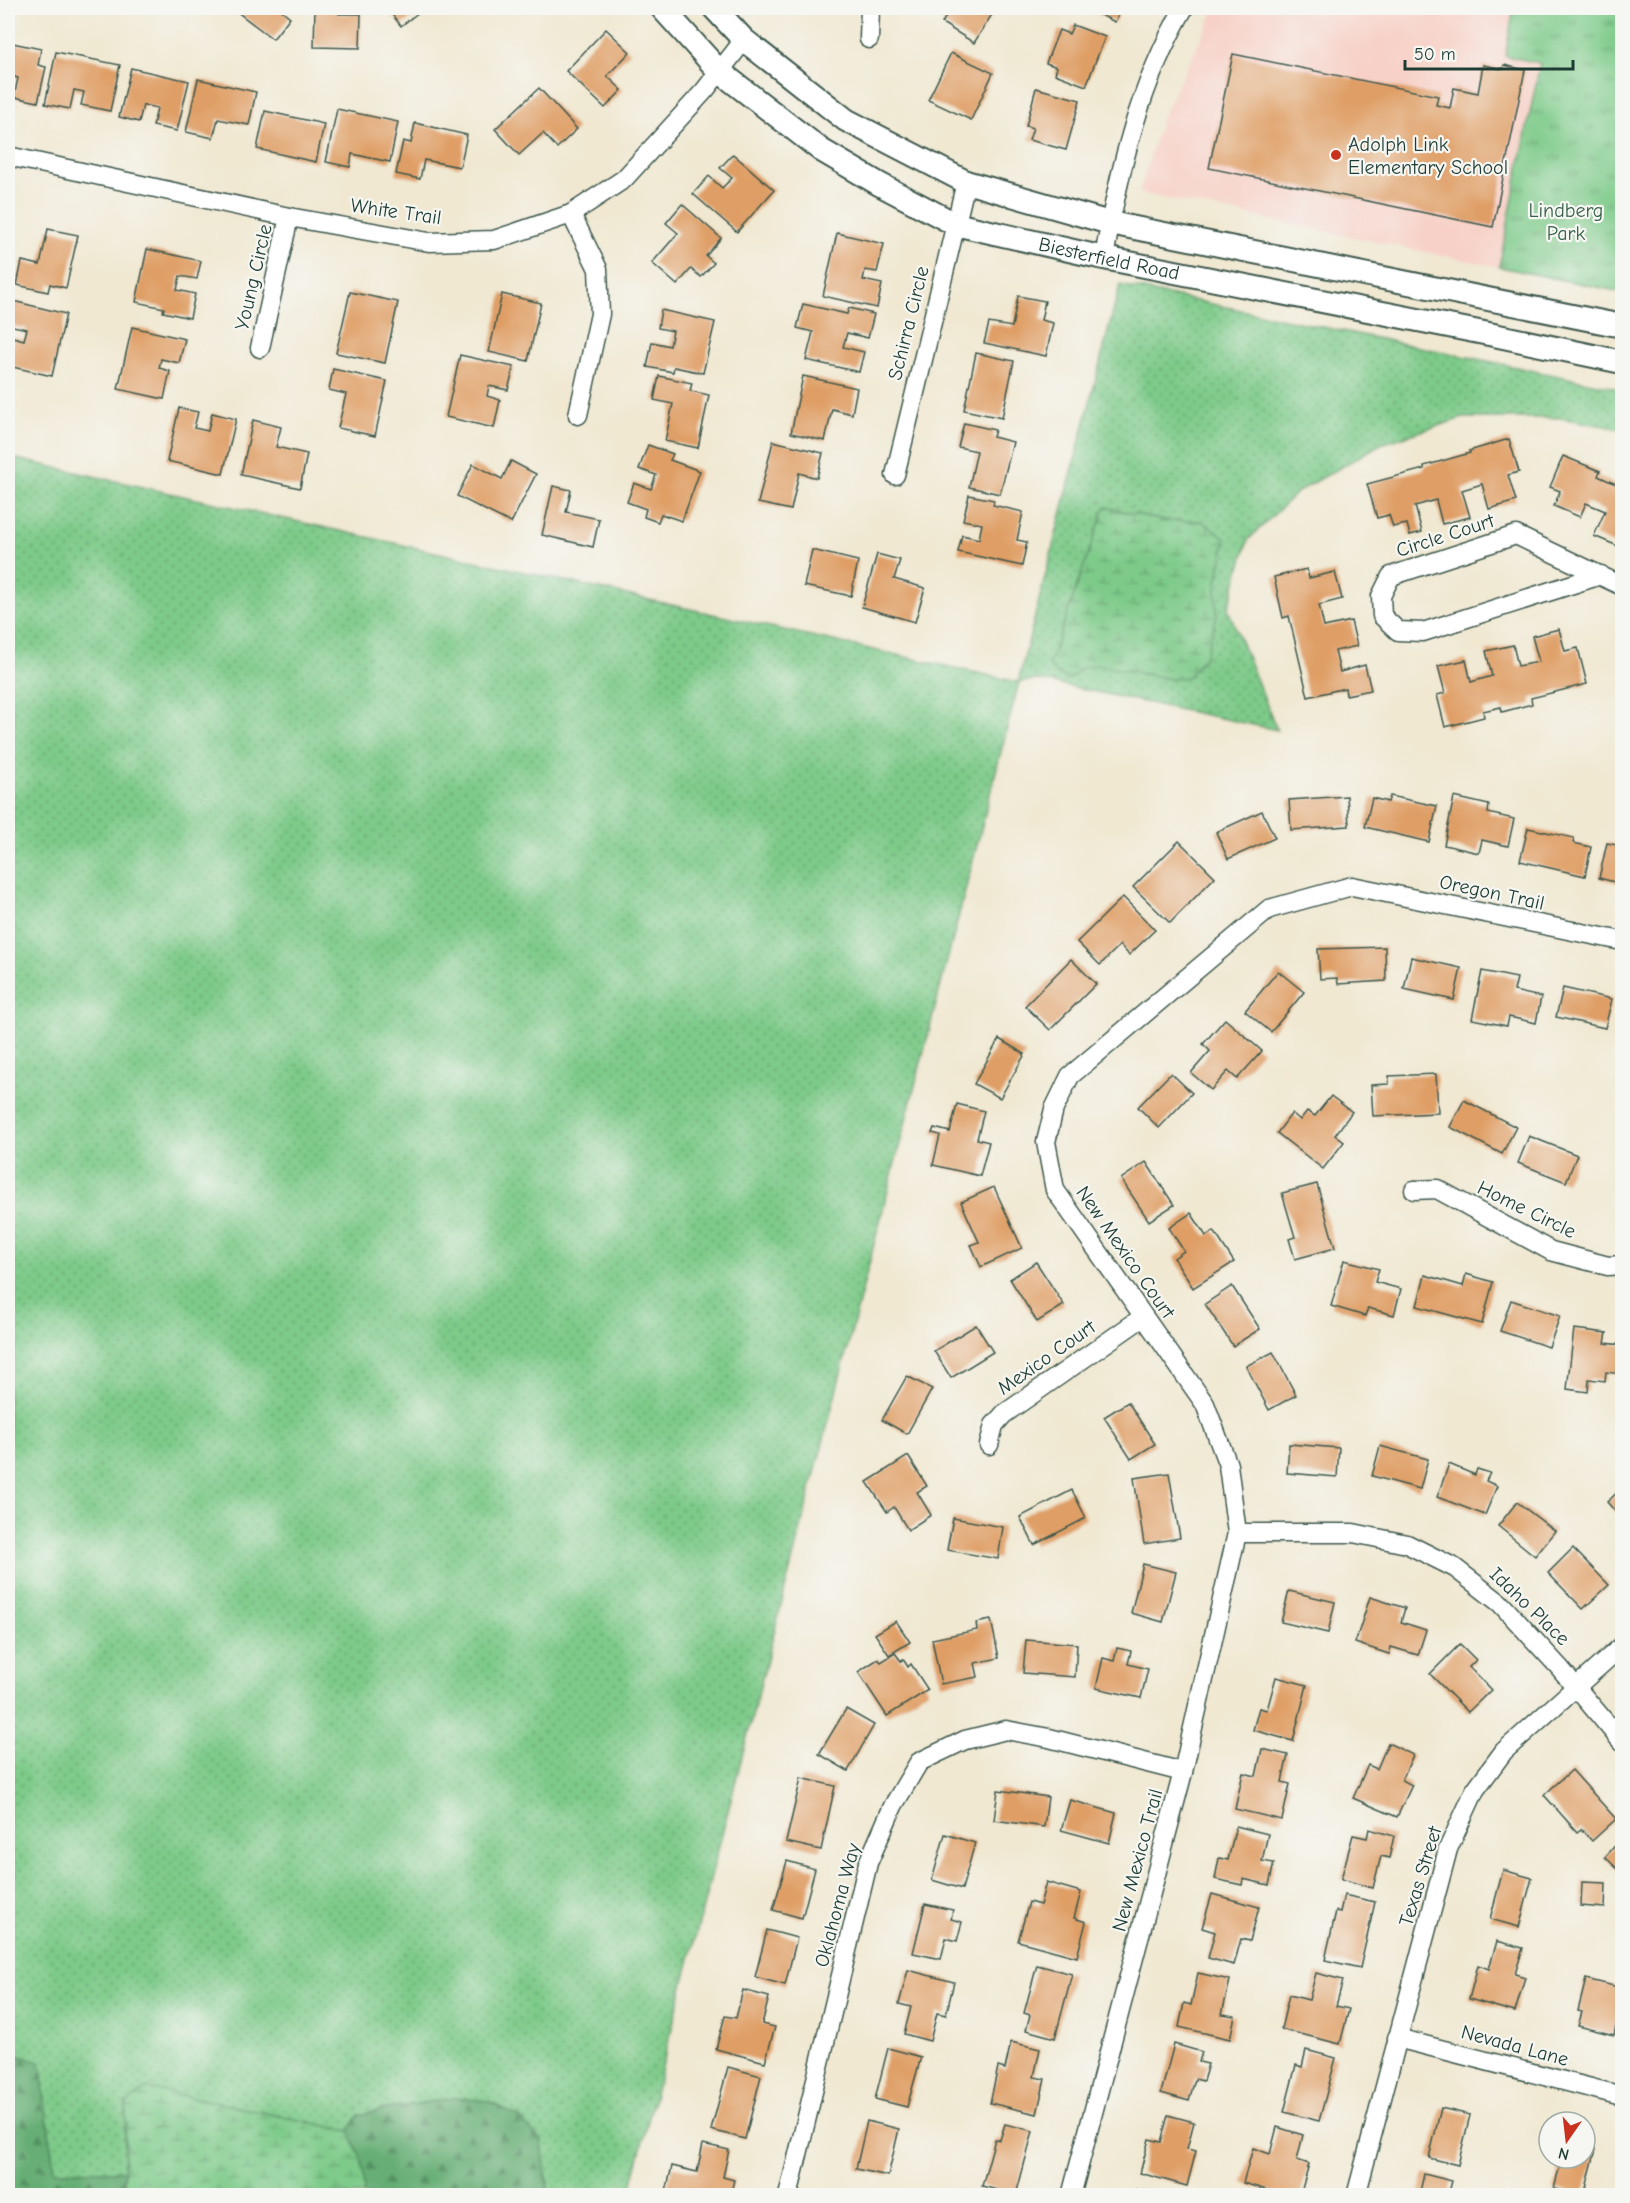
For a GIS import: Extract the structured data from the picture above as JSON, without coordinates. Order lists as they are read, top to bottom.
{
  "streets": {
    "street": [
      "White Trail",
      "Biesterfield Road",
      "Young Circle",
      "Schirra Circle",
      "Circle Court",
      "Oregon Trail",
      "Home Circle",
      "New Mexico Court",
      "Mexico Court",
      "Idaho Place",
      "New Mexico Trail",
      "Texas Street",
      "Oklahoma Way",
      "Nevada Lane"
    ]
  },
  "crossings": [
    ["White Trail", "Biesterfield Road"],
    ["White Trail", "Young Circle"],
    ["Biesterfield Road", "Schirra Circle"],
    ["Oregon Trail", "New Mexico Court"],
    ["New Mexico Court", "Mexico Court"],
    ["New Mexico Court", "Idaho Place"],
    ["New Mexico Court", "New Mexico Trail"],
    ["Idaho Place", "New Mexico Trail"],
    ["Idaho Place", "Texas Street"],
    ["New Mexico Trail", "Oklahoma Way"],
    ["Texas Street", "Nevada Lane"]
  ],
  "parks": ["Lindberg Park"],
  "places": ["Adolph Link Elementary School"],
  "scale_bar": "50 m",
  "north": "bottom"
}
